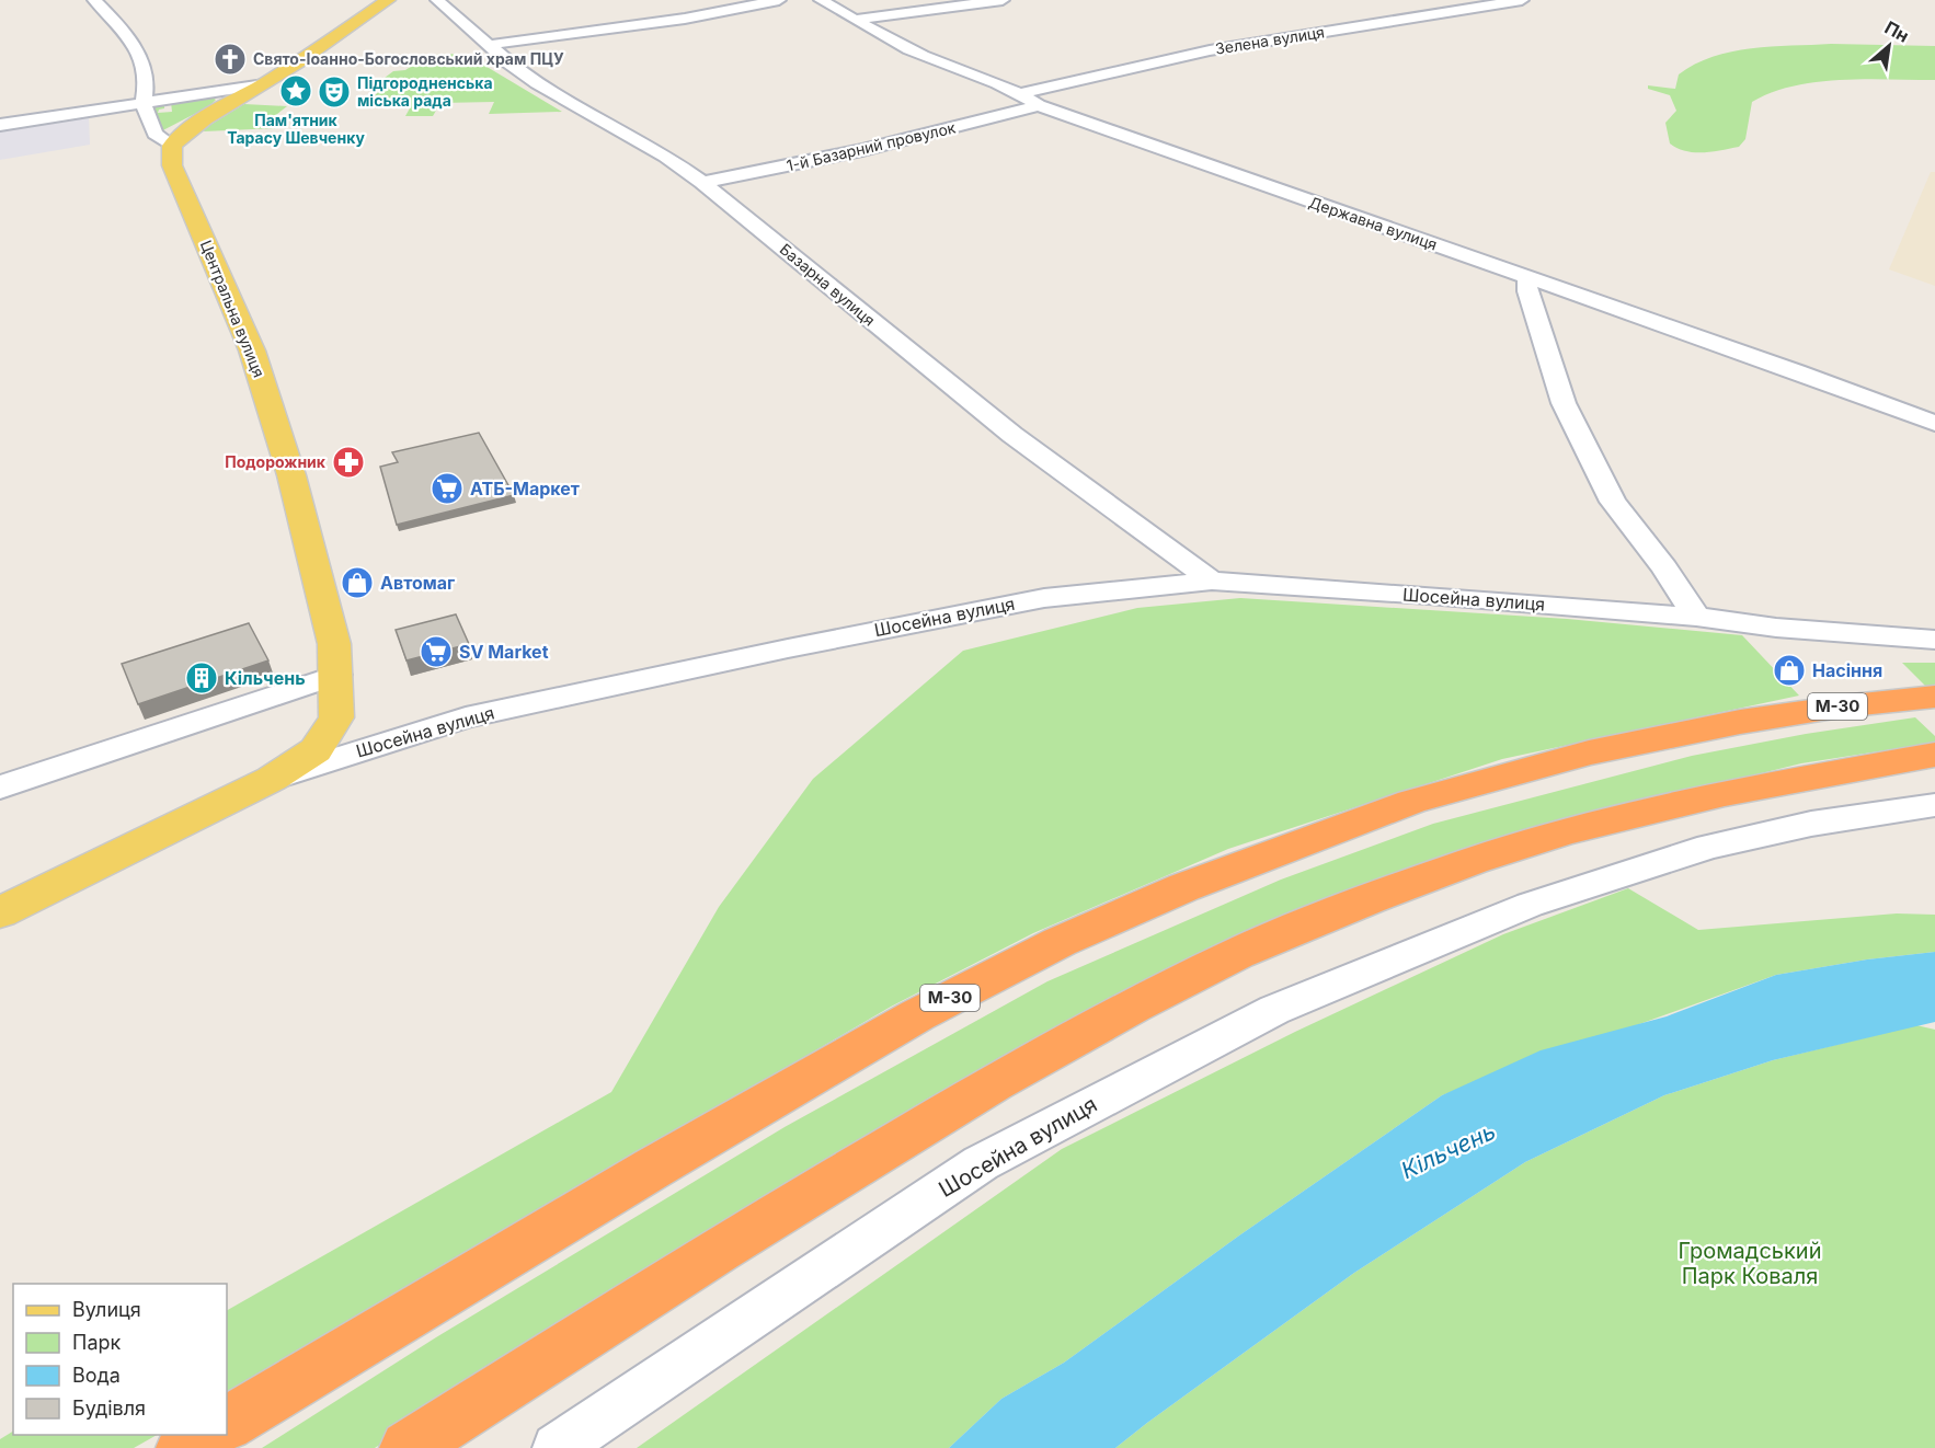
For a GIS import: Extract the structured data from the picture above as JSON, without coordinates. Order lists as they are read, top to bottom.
{
  "streets": {
    "highway": ["М-30"],
    "main road": ["Центральна вулиця", "Шосейна вулиця"],
    "street": [
      "Зелена вулиця",
      "1-й Базарний провулок",
      "Державна вулиця",
      "Базарна вулиця"
    ]
  },
  "crossings": [
    ["Зелена вулиця", "Державна вулиця"],
    ["1-й Базарний провулок", "Державна вулиця"],
    ["1-й Базарний провулок", "Базарна вулиця"],
    ["Базарна вулиця", "Шосейна вулиця"],
    ["Центральна вулиця", "Шосейна вулиця"]
  ],
  "water": ["Кільчень"],
  "parks": ["Громадський Парк Коваля"],
  "places": {
    "church": ["Свято-Іоанно-Богословський храм ПЦУ"],
    "place": ["Пам'ятник Тарасу Шевченку"],
    "theatre": ["Підгородненська міська рада"],
    "pharmacy": ["Подорожник"],
    "supermarket": ["АТБ-Маркет", "SV Market"],
    "shop": ["Автомаг", "Насіння"],
    "building": ["Кільчень"]
  },
  "legend": [
    "Вулиця",
    "Парк",
    "Вода",
    "Будівля"
  ],
  "north": "top right"
}
